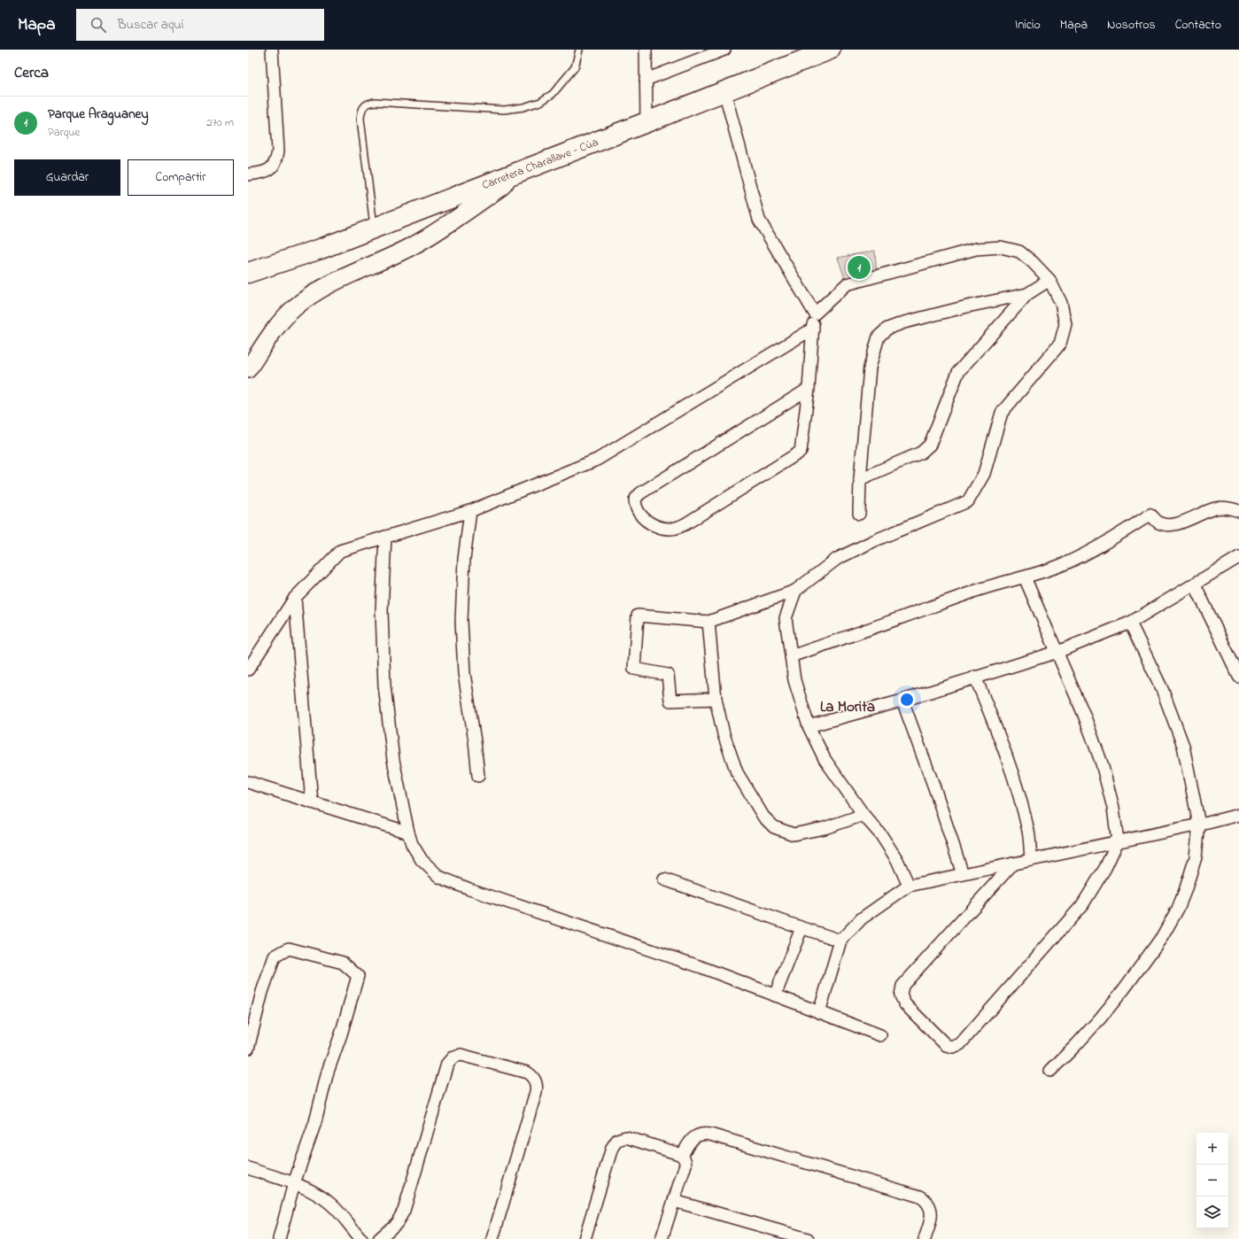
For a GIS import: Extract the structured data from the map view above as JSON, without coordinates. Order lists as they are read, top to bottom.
{
  "streets": {
    "highway": ["Carretera Charallave - Cúa"]
  },
  "districts": ["La Morita"],
  "page": {
    "header": "Mapa",
    "search": "Buscar aquí",
    "nav": [
      "Inicio",
      "Mapa",
      "Nosotros",
      "Contacto"
    ],
    "heading": "Cerca",
    "list": [
      {
        "mark": "1",
        "name": "Parque Araguaney",
        "note": "Parque",
        "value": "270 m"
      }
    ],
    "buttons": ["Guardar", "Compartir"],
    "pins": "1",
    "map_buttons": ["+", "−"]
  }
}
